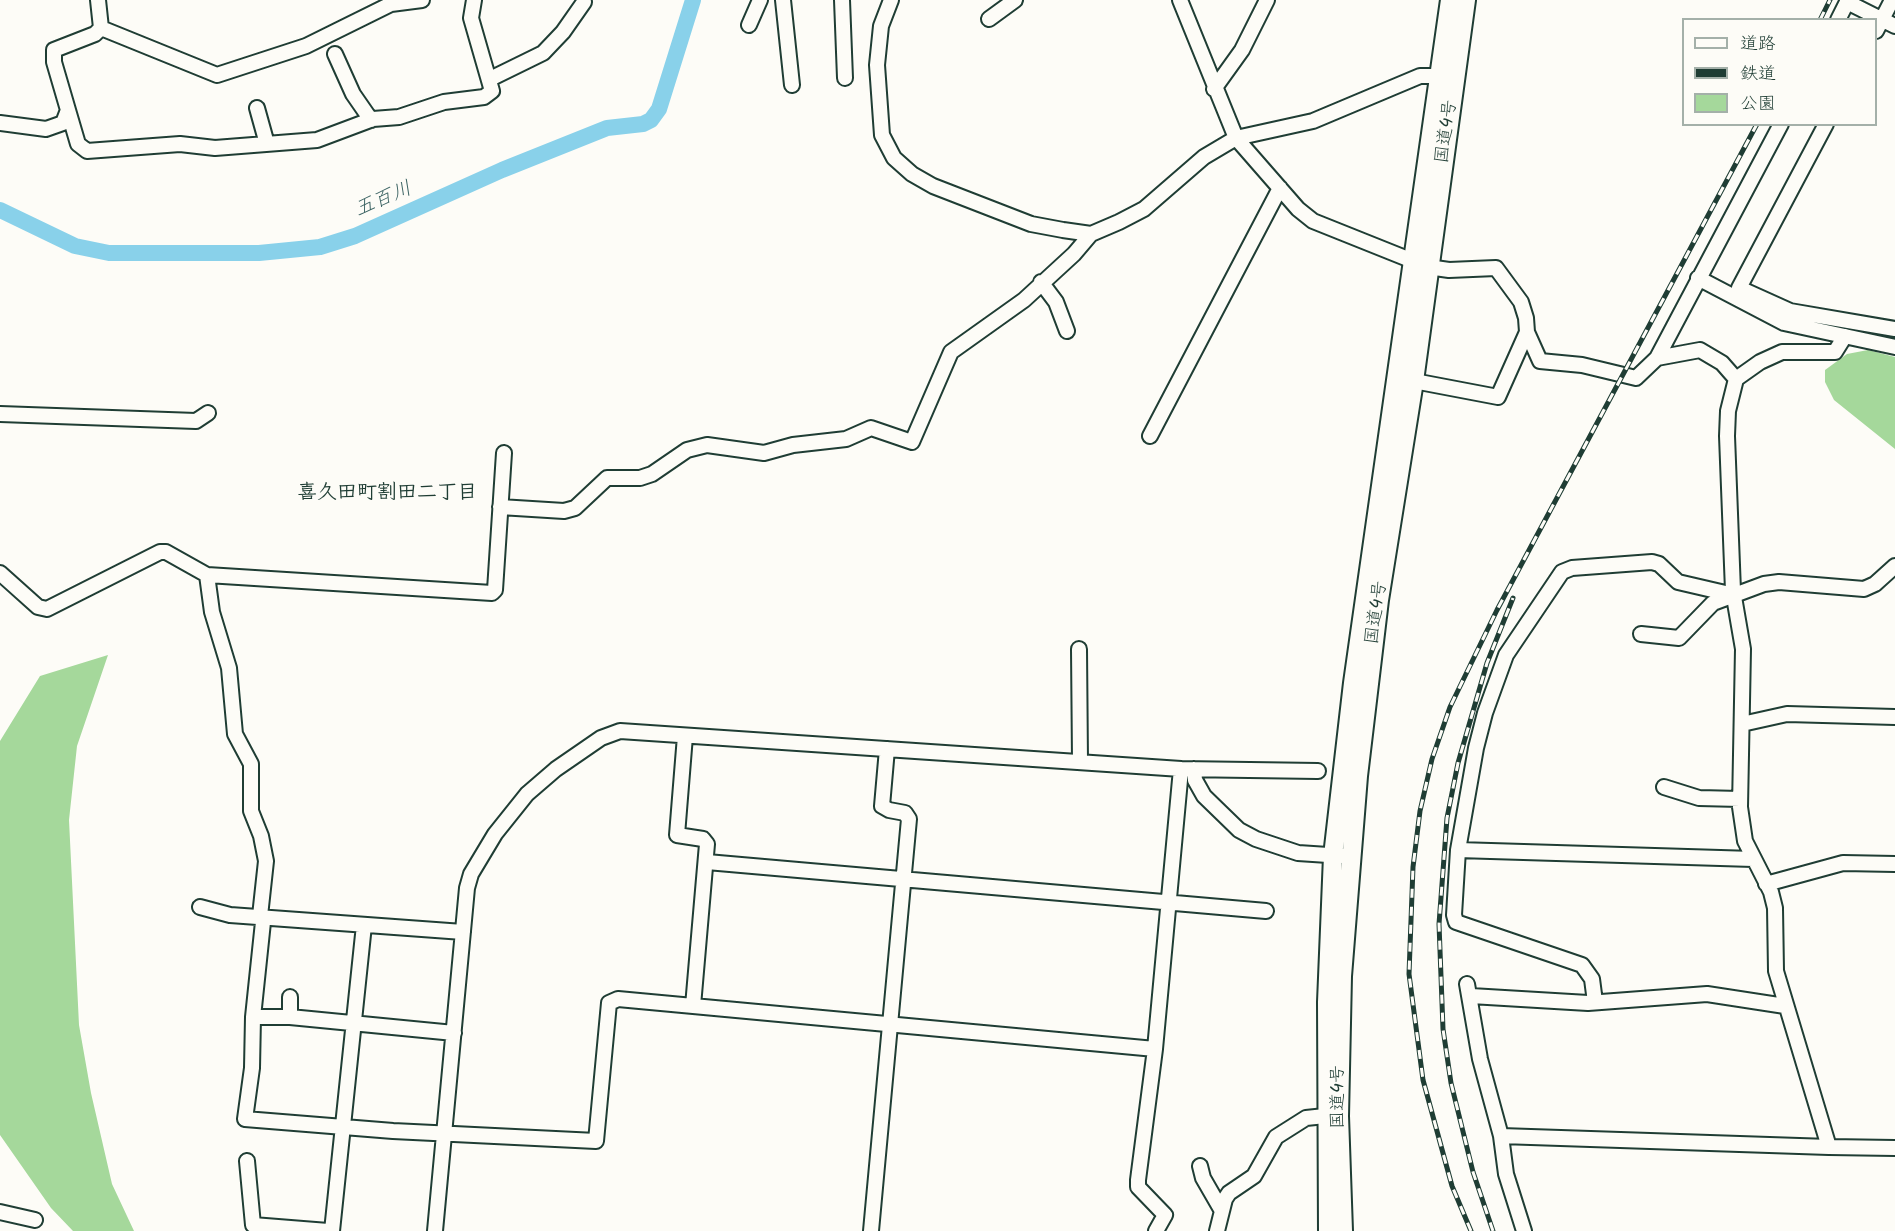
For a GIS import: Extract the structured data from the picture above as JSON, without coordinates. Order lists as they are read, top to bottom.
{
  "streets": {
    "highway": ["国道4号"]
  },
  "districts": ["喜久田町割田二丁目"],
  "water": ["五百川"],
  "legend": ["道路", "鉄道", "公園"]
}
